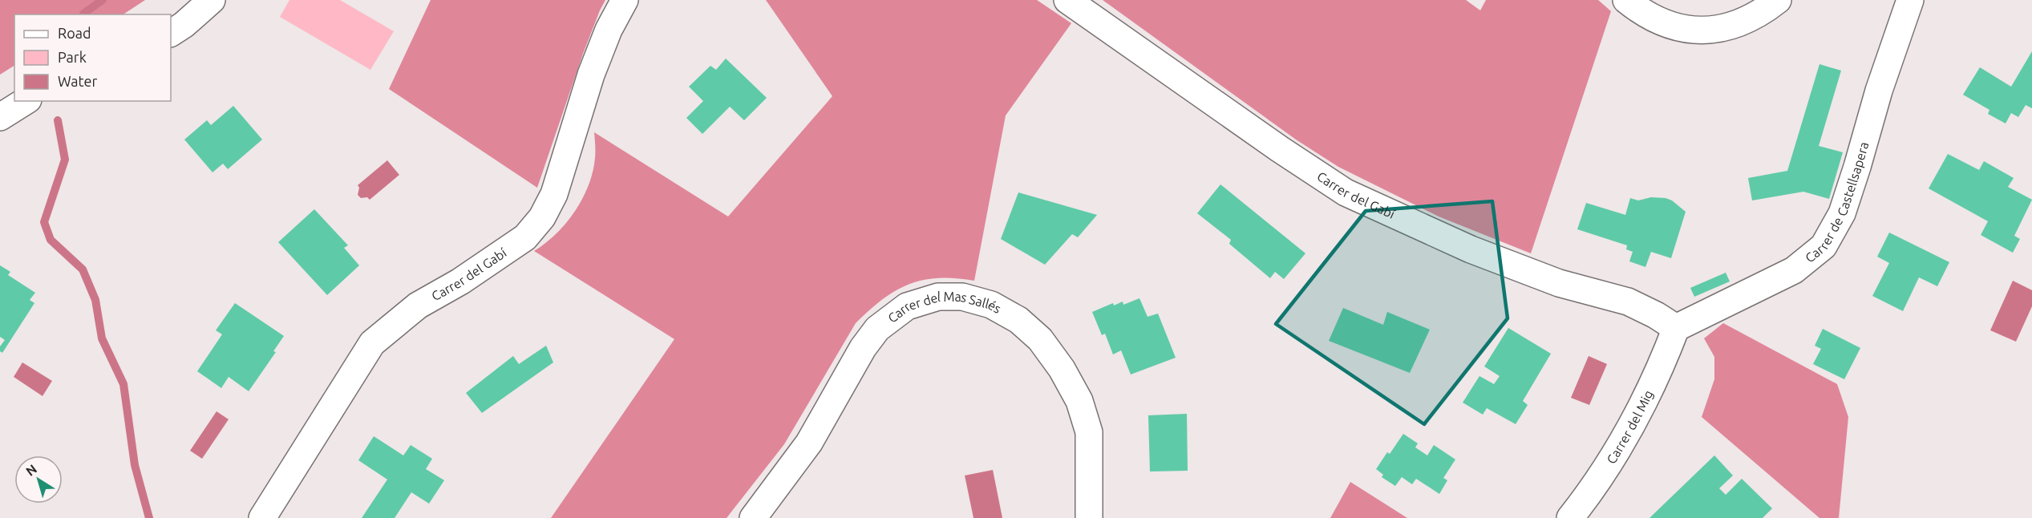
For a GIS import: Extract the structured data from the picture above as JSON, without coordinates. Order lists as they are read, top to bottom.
{
  "streets": {
    "street": [
      "Carrer del Gabí",
      "Carrer de Castellsapera",
      "Carrer del Mas Sallés",
      "Carrer del Mig"
    ]
  },
  "crossings": [
    ["Carrer del Gabí", "Carrer de Castellsapera"],
    ["Carrer del Gabí", "Carrer del Mig"],
    ["Carrer de Castellsapera", "Carrer del Mig"]
  ],
  "legend": ["Road", "Park", "Water"],
  "north": "top left"
}
